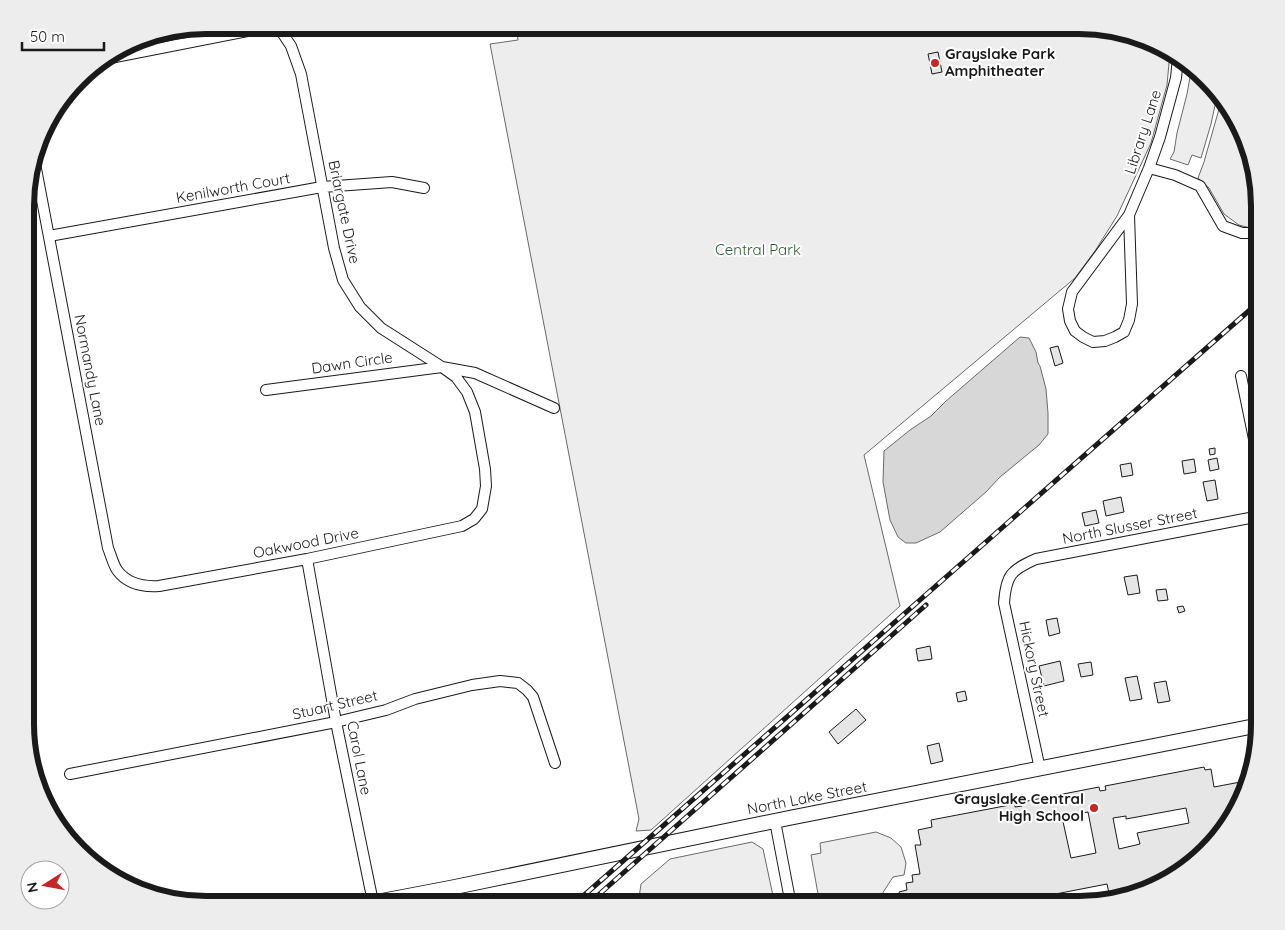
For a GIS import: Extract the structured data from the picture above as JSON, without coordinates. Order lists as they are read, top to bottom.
{
  "streets": {
    "street": [
      "Library Lane",
      "Kenilworth Court",
      "Briargate Drive",
      "Dawn Circle",
      "Normandy Lane",
      "North Slusser Street",
      "Oakwood Drive",
      "Hickory Street",
      "Stuart Street",
      "Carol Lane",
      "North Lake Street"
    ]
  },
  "crossings": [
    ["Kenilworth Court", "Briargate Drive"],
    ["Kenilworth Court", "Normandy Lane"],
    ["Briargate Drive", "Dawn Circle"],
    ["Briargate Drive", "Oakwood Drive"],
    ["Normandy Lane", "Oakwood Drive"],
    ["North Slusser Street", "Hickory Street"],
    ["Oakwood Drive", "Carol Lane"],
    ["Hickory Street", "North Lake Street"],
    ["Stuart Street", "Carol Lane"]
  ],
  "parks": ["Central Park"],
  "places": ["Grayslake Park Amphitheater", "Grayslake Central High School"],
  "scale_bar": "50 m",
  "north": "left"
}
